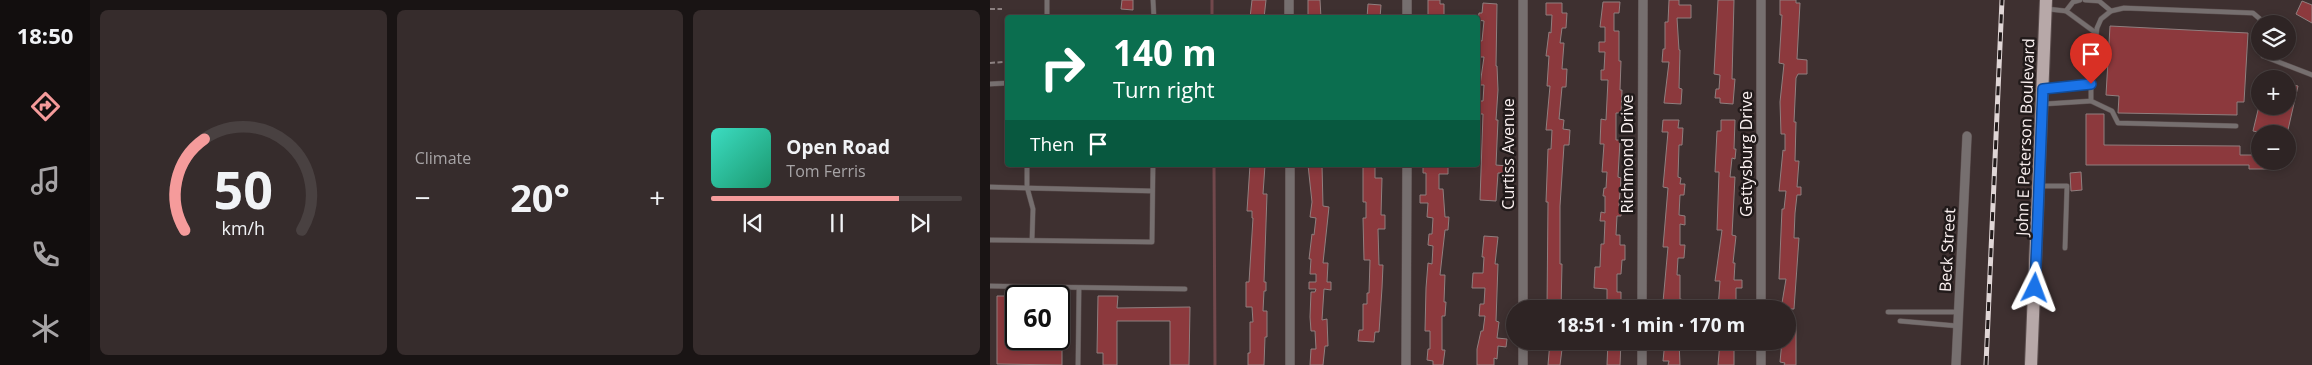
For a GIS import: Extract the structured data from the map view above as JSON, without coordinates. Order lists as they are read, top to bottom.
{
  "streets": {
    "main road": ["John E Peterson Boulevard"],
    "street": [
      "Curtiss Avenue",
      "Richmond Drive",
      "Gettysburg Drive",
      "Beck Street"
    ]
  },
  "page": {
    "tabs": "18:50",
    "tile": "Climate",
    "map_buttons": ["+", "−"],
    "turn": ["140 m", "Turn right"],
    "then": "Then",
    "song": ["Open Road", "Tom Ferris"],
    "heat": ["−", "20°", "+"],
    "limit": "60",
    "trip": "18:51 · 1 min · 170 m",
    "gauge": ["50", "km/h"]
  }
}
